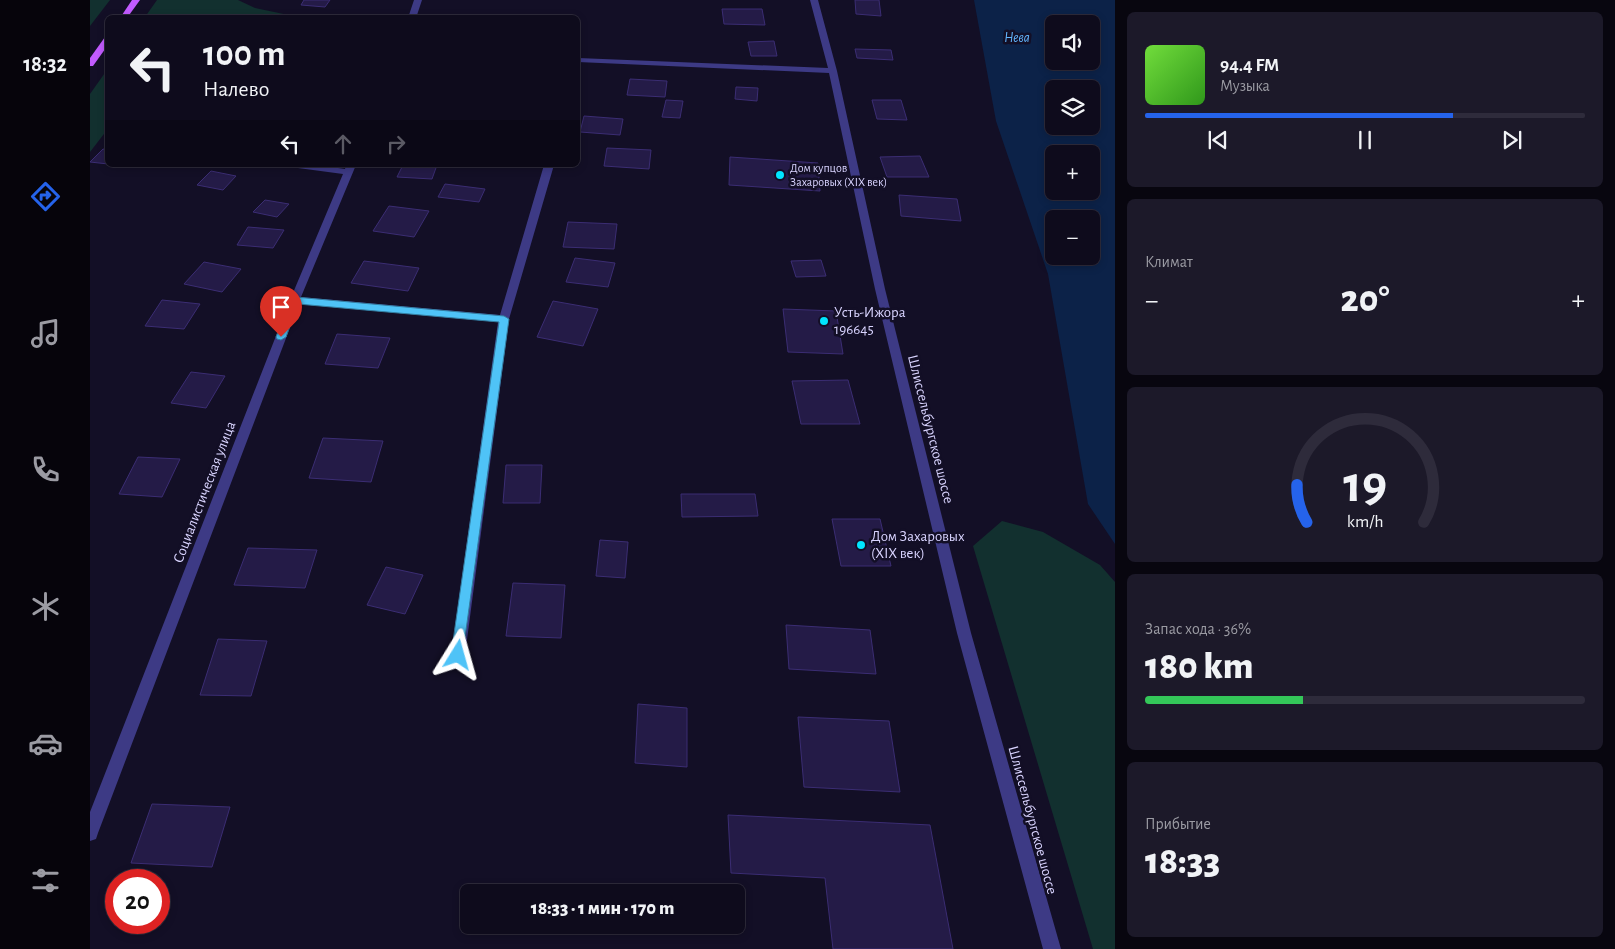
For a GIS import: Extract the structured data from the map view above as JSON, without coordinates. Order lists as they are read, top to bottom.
{
  "streets": {
    "street": ["Шлиссельбургское шоссе", "Социалистическая улица"]
  },
  "water": ["Нева"],
  "places": ["Дом купцов Захаровых (XIX век)", "Усть-Ижора 196645", "Дом Захаровых (XIX век)"],
  "page": {
    "tabs": "18:32",
    "map_buttons": ["+", "−"],
    "turn": ["100 m", "Налево"],
    "song": ["94.4 FM", "Музыка"],
    "tile": [
      "Климат",
      ["Запас хода · 36%", "180 km"],
      ["Прибытие", "18:33"]
    ],
    "heat": ["−", "20°", "+"],
    "limit": "20",
    "trip": "18:33 · 1 мин · 170 m",
    "gauge": ["19", "km/h"]
  }
}
